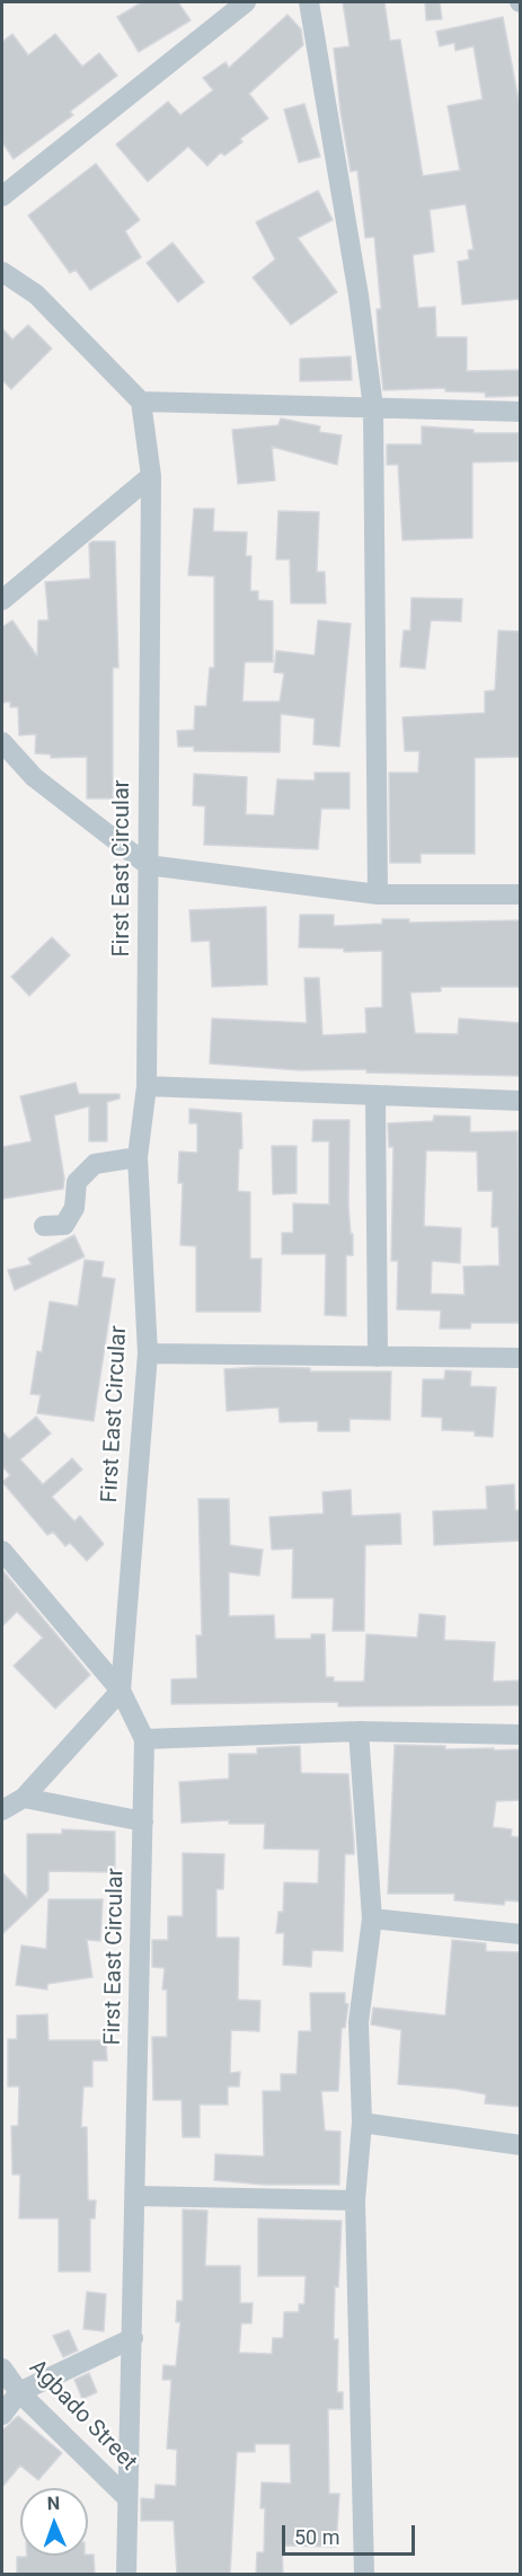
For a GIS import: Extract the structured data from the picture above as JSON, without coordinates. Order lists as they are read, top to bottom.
{
  "streets": {
    "street": ["First East Circular", "Agbado Street"]
  },
  "crossings": [
    ["First East Circular", "Agbado Street"]
  ],
  "scale_bar": "50 m",
  "north": "top"
}
